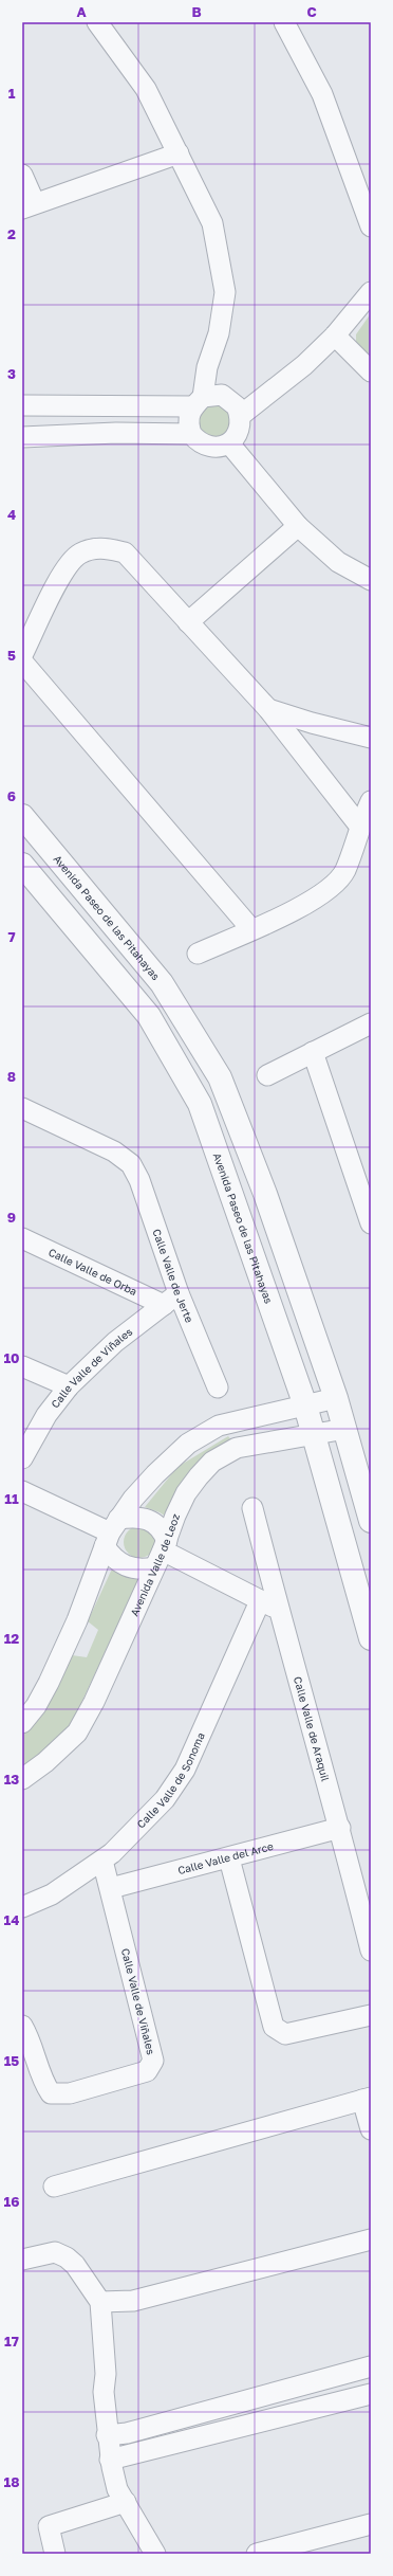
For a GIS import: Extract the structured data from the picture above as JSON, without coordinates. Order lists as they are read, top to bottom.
{
  "streets": {
    "street": [
      "Avenida Paseo de las Pitahayas",
      "Calle Valle de Orba",
      "Calle Valle de Jerte",
      "Calle Valle de Viñales",
      "Avenida Valle de Leoz",
      "Calle Valle de Araquil",
      "Calle Valle de Sonoma",
      "Calle Valle del Arce"
    ]
  },
  "crossings": [
    ["Avenida Paseo de las Pitahayas", "Avenida Valle de Leoz"],
    ["Calle Valle de Orba", "Calle Valle de Jerte"],
    ["Calle Valle de Orba", "Calle Valle de Viñales"],
    ["Calle Valle de Jerte", "Calle Valle de Viñales"],
    ["Calle Valle de Viñales", "Calle Valle de Sonoma"],
    ["Calle Valle de Viñales", "Calle Valle del Arce"],
    ["Calle Valle de Araquil", "Calle Valle de Sonoma"],
    ["Calle Valle de Araquil", "Calle Valle del Arce"]
  ],
  "grid": {
    "columns": ["A", "B", "C"],
    "rows": [
      "1",
      "2",
      "3",
      "4",
      "5",
      "6",
      "7",
      "8",
      "9",
      "10",
      "11",
      "12",
      "13",
      "14",
      "15",
      "16",
      "17",
      "18"
    ]
  }
}
